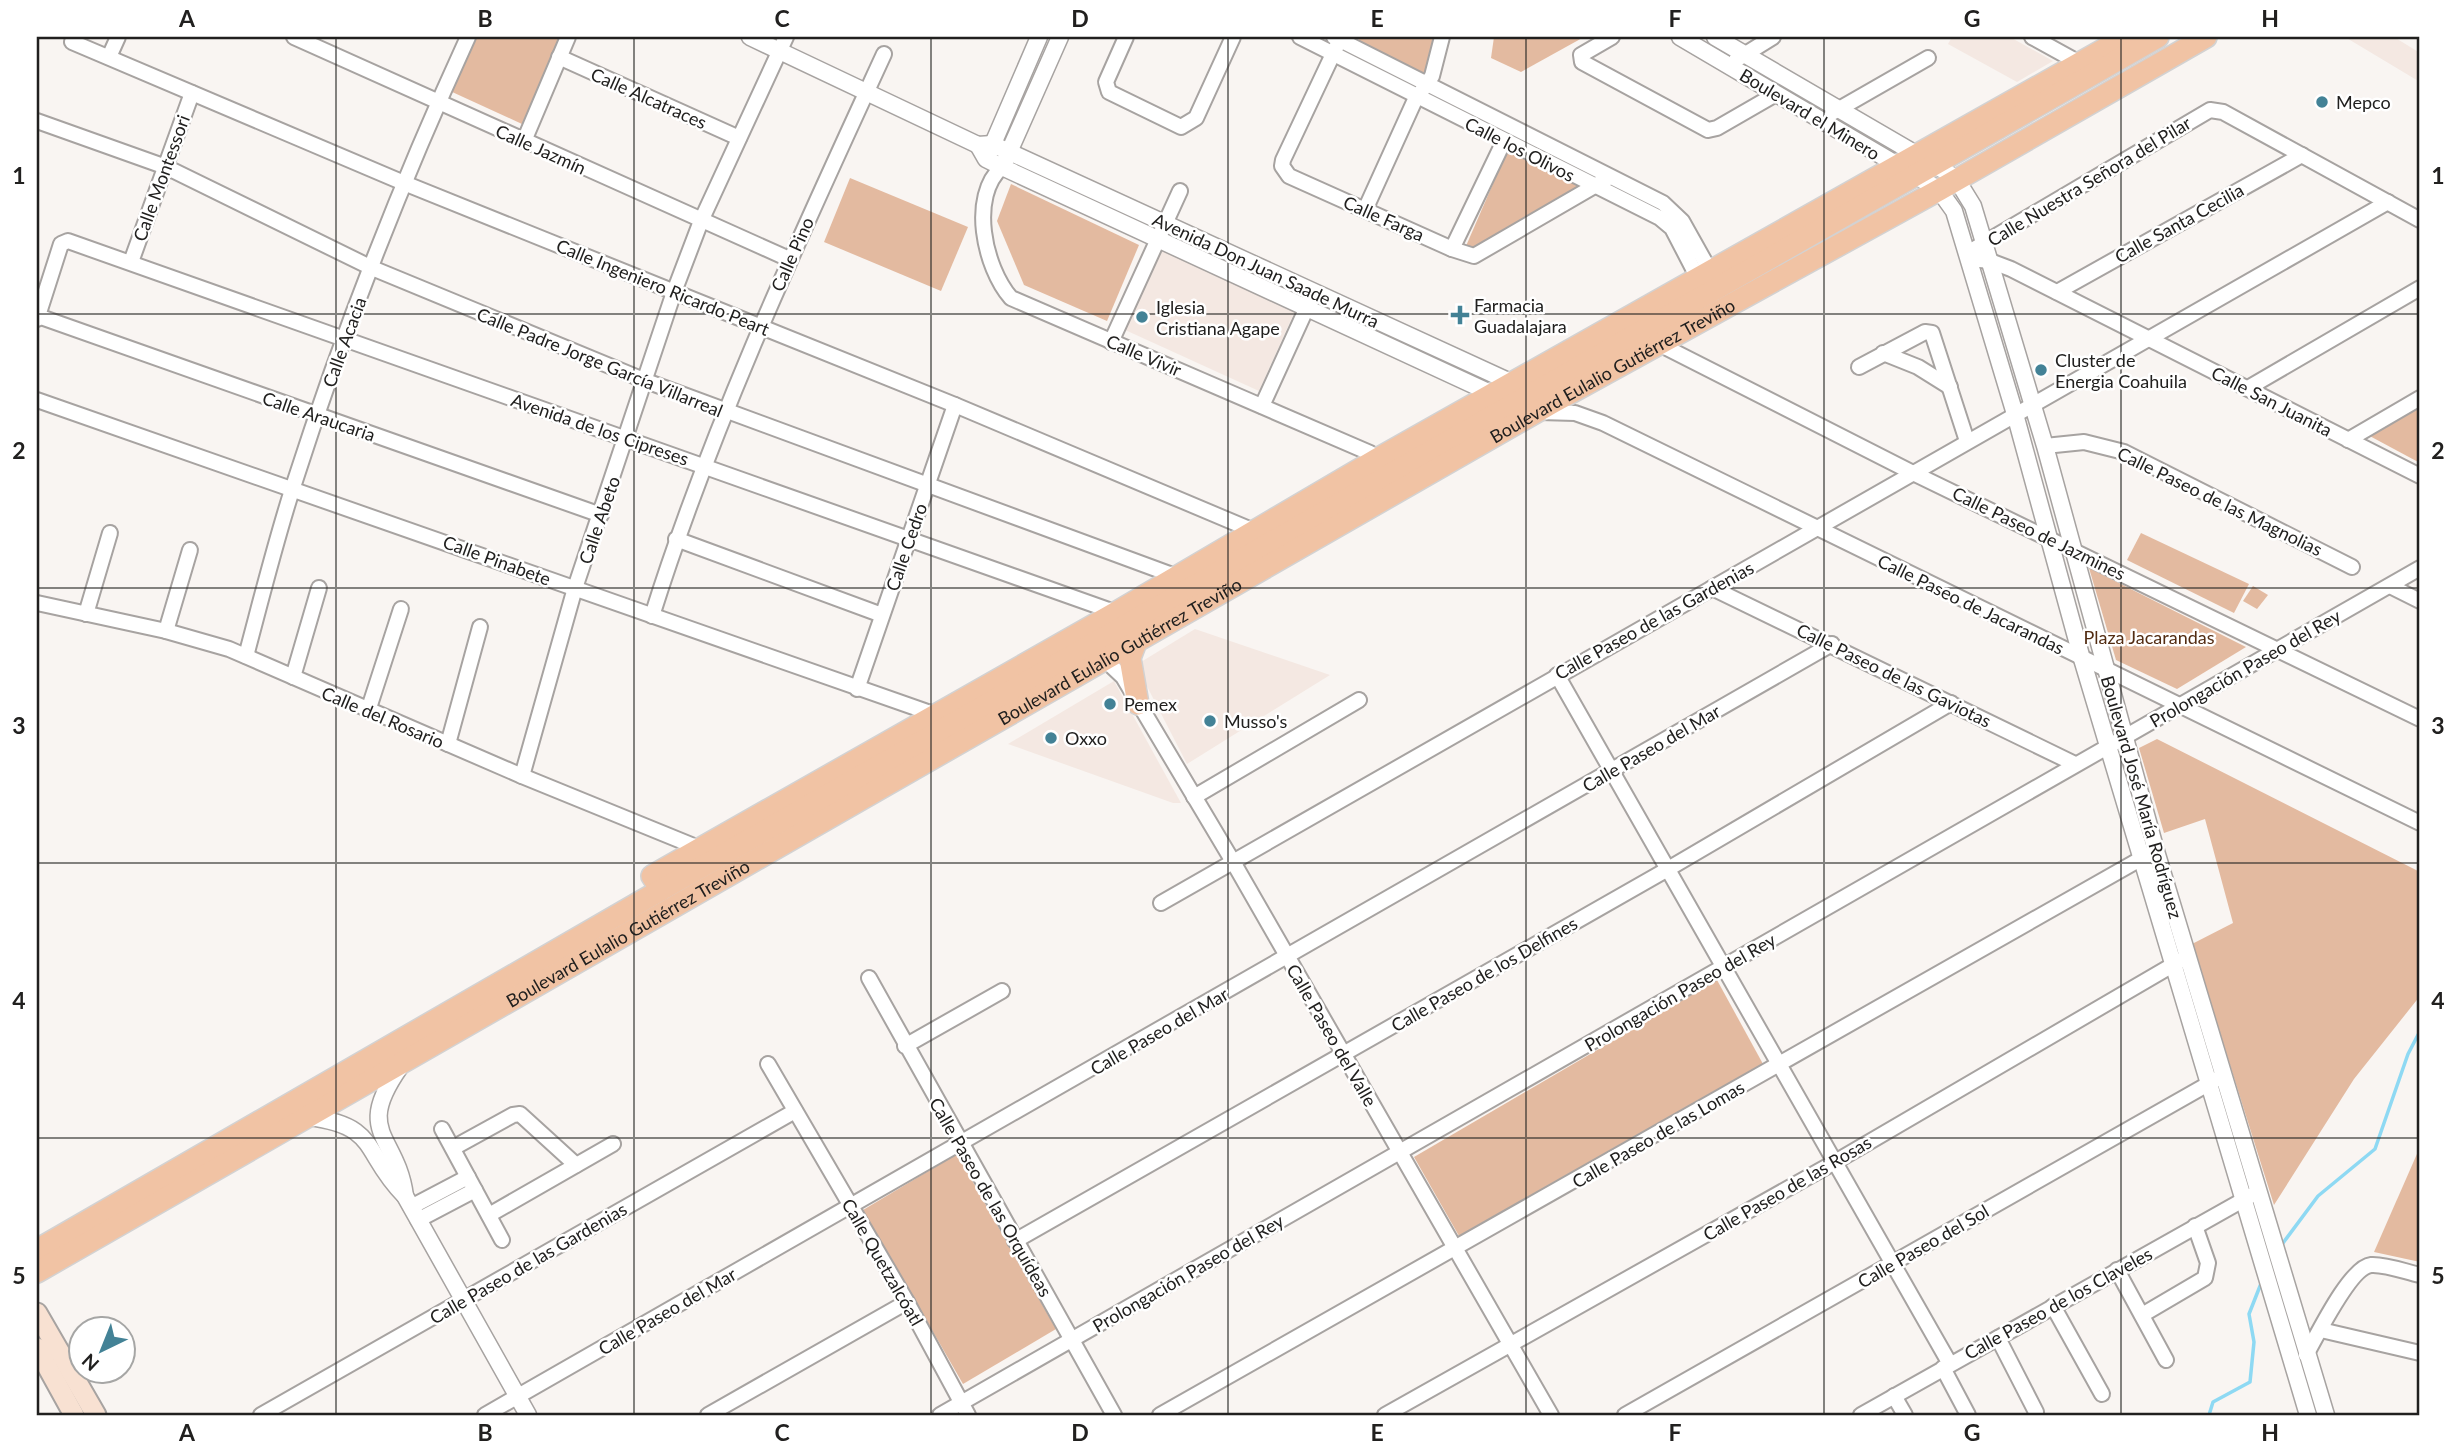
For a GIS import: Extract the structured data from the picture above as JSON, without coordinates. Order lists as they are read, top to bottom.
{
  "streets": {
    "main road": ["Boulevard Eulalio Gutiérrez Treviño"],
    "street": [
      "Calle Alcatraces",
      "Boulevard el Minero",
      "Calle Jazmín",
      "Calle los Olivos",
      "Calle Montessori",
      "Calle Nuestra Señora del Pilar",
      "Calle Farga",
      "Calle Santa Cecilia",
      "Calle Pino",
      "Avenida Don Juan Saade Murra",
      "Calle Ingeniero Ricardo Peart",
      "Calle Acacia",
      "Calle Vivir",
      "Calle Padre Jorge García Villarreal",
      "Calle San Juanita",
      "Calle Araucaria",
      "Avenida de los Cipreses",
      "Calle Paseo de las Magnolias",
      "Calle Abeto",
      "Calle Paseo de Jazmines",
      "Calle Cedro",
      "Calle Pinabete",
      "Calle Paseo de Jacarandas",
      "Calle Paseo de las Gardenias",
      "Prolongación Paseo del Rey",
      "Calle Paseo de las Gaviotas",
      "Calle del Rosario",
      "Calle Paseo del Mar",
      "Boulevard José María Rodríguez",
      "Calle Paseo de los Delfines",
      "Calle Paseo del Valle",
      "Calle Paseo de las Lomas",
      "Calle Paseo de las Rosas",
      "Calle Paseo de las Orquídeas",
      "Calle Paseo del Sol",
      "Calle Quetzalcóatl",
      "Calle Paseo de los Claveles"
    ]
  },
  "crossings": [
    ["Calle Alcatraces", "Calle Abeto"],
    ["Boulevard el Minero", "Boulevard Eulalio Gutiérrez Treviño"],
    ["Boulevard el Minero", "Boulevard José María Rodríguez"],
    ["Calle Jazmín", "Calle Pino"],
    ["Calle Jazmín", "Calle Acacia"],
    ["Calle Jazmín", "Calle Abeto"],
    ["Calle los Olivos", "Calle Farga"],
    ["Calle los Olivos", "Boulevard Eulalio Gutiérrez Treviño"],
    ["Calle Montessori", "Calle Ingeniero Ricardo Peart"],
    ["Calle Montessori", "Calle Padre Jorge García Villarreal"],
    ["Calle Montessori", "Avenida de los Cipreses"],
    ["Calle Nuestra Señora del Pilar", "Calle Santa Cecilia"],
    ["Calle Nuestra Señora del Pilar", "Calle San Juanita"],
    ["Calle Nuestra Señora del Pilar", "Boulevard José María Rodríguez"],
    ["Calle Santa Cecilia", "Calle San Juanita"],
    ["Calle Pino", "Avenida Don Juan Saade Murra"],
    ["Calle Pino", "Calle Ingeniero Ricardo Peart"],
    ["Calle Pino", "Calle Padre Jorge García Villarreal"],
    ["Calle Pino", "Avenida de los Cipreses"],
    ["Calle Pino", "Calle Pinabete"],
    ["Avenida Don Juan Saade Murra", "Calle Vivir"],
    ["Avenida Don Juan Saade Murra", "Boulevard Eulalio Gutiérrez Treviño"],
    ["Avenida Don Juan Saade Murra", "Calle Abeto"],
    ["Calle Ingeniero Ricardo Peart", "Calle Acacia"],
    ["Calle Ingeniero Ricardo Peart", "Boulevard Eulalio Gutiérrez Treviño"],
    ["Calle Ingeniero Ricardo Peart", "Calle Abeto"],
    ["Calle Ingeniero Ricardo Peart", "Calle Cedro"],
    ["Calle Acacia", "Calle Padre Jorge García Villarreal"],
    ["Calle Acacia", "Calle Araucaria"],
    ["Calle Acacia", "Avenida de los Cipreses"],
    ["Calle Acacia", "Calle Pinabete"],
    ["Calle Acacia", "Calle del Rosario"],
    ["Calle Vivir", "Boulevard Eulalio Gutiérrez Treviño"],
    ["Calle Padre Jorge García Villarreal", "Boulevard Eulalio Gutiérrez Treviño"],
    ["Calle Padre Jorge García Villarreal", "Calle Abeto"],
    ["Calle Padre Jorge García Villarreal", "Calle Cedro"],
    ["Boulevard Eulalio Gutiérrez Treviño", "Avenida de los Cipreses"],
    ["Boulevard Eulalio Gutiérrez Treviño", "Calle Paseo de Jazmines"],
    ["Boulevard Eulalio Gutiérrez Treviño", "Calle Pinabete"],
    ["Boulevard Eulalio Gutiérrez Treviño", "Calle Paseo de Jacarandas"],
    ["Boulevard Eulalio Gutiérrez Treviño", "Calle del Rosario"],
    ["Boulevard Eulalio Gutiérrez Treviño", "Boulevard José María Rodríguez"],
    ["Boulevard Eulalio Gutiérrez Treviño", "Calle Paseo del Valle"],
    ["Calle San Juanita", "Calle Paseo de las Gardenias"],
    ["Calle San Juanita", "Boulevard José María Rodríguez"],
    ["Calle Araucaria", "Avenida de los Cipreses"],
    ["Calle Araucaria", "Calle Abeto"],
    ["Avenida de los Cipreses", "Calle Abeto"],
    ["Avenida de los Cipreses", "Calle Cedro"],
    ["Calle Paseo de las Magnolias", "Boulevard José María Rodríguez"],
    ["Calle Abeto", "Calle Pinabete"],
    ["Calle Abeto", "Calle del Rosario"],
    ["Calle Paseo de Jazmines", "Calle Paseo de las Gardenias"],
    ["Calle Paseo de Jazmines", "Prolongación Paseo del Rey"],
    ["Calle Paseo de Jazmines", "Boulevard José María Rodríguez"],
    ["Calle Cedro", "Calle Pinabete"],
    ["Calle Paseo de Jacarandas", "Calle Paseo de las Gardenias"],
    ["Calle Paseo de Jacarandas", "Prolongación Paseo del Rey"],
    ["Calle Paseo de Jacarandas", "Boulevard José María Rodríguez"],
    ["Calle Paseo de las Gardenias", "Calle Paseo de las Gaviotas"],
    ["Calle Paseo de las Gardenias", "Boulevard José María Rodríguez"],
    ["Calle Paseo de las Gardenias", "Calle Paseo del Valle"],
    ["Calle Paseo de las Gardenias", "Calle Quetzalcóatl"],
    ["Prolongación Paseo del Rey", "Calle Paseo de las Gaviotas"],
    ["Prolongación Paseo del Rey", "Boulevard José María Rodríguez"],
    ["Prolongación Paseo del Rey", "Calle Paseo del Valle"],
    ["Prolongación Paseo del Rey", "Calle Paseo de las Orquídeas"],
    ["Prolongación Paseo del Rey", "Calle Quetzalcóatl"],
    ["Calle Paseo de las Gaviotas", "Calle Paseo del Mar"],
    ["Calle Paseo de las Gaviotas", "Calle Paseo de los Delfines"],
    ["Calle Paseo del Mar", "Calle Paseo del Valle"],
    ["Calle Paseo del Mar", "Calle Paseo de las Orquídeas"],
    ["Calle Paseo del Mar", "Calle Quetzalcóatl"],
    ["Boulevard José María Rodríguez", "Calle Paseo de las Lomas"],
    ["Boulevard José María Rodríguez", "Calle Paseo de las Rosas"],
    ["Boulevard José María Rodríguez", "Calle Paseo del Sol"],
    ["Boulevard José María Rodríguez", "Calle Paseo de los Claveles"],
    ["Calle Paseo de los Delfines", "Calle Paseo del Valle"],
    ["Calle Paseo de los Delfines", "Calle Paseo de las Orquídeas"],
    ["Calle Paseo del Valle", "Calle Paseo de las Lomas"],
    ["Calle Paseo del Valle", "Calle Paseo de las Rosas"]
  ],
  "parks": ["Plaza Jacarandas"],
  "places": {
    "other": [
      "Mepco",
      "Iglesia Cristiana Agape",
      "Cluster de Energia Coahuila",
      "Pemex",
      "Musso's",
      "Oxxo"
    ],
    "health": ["Farmacia Guadalajara"]
  },
  "north": "bottom left",
  "grid": {
    "columns": [
      "A",
      "B",
      "C",
      "D",
      "E",
      "F",
      "G",
      "H"
    ],
    "rows": [
      "1",
      "2",
      "3",
      "4",
      "5"
    ]
  }
}
